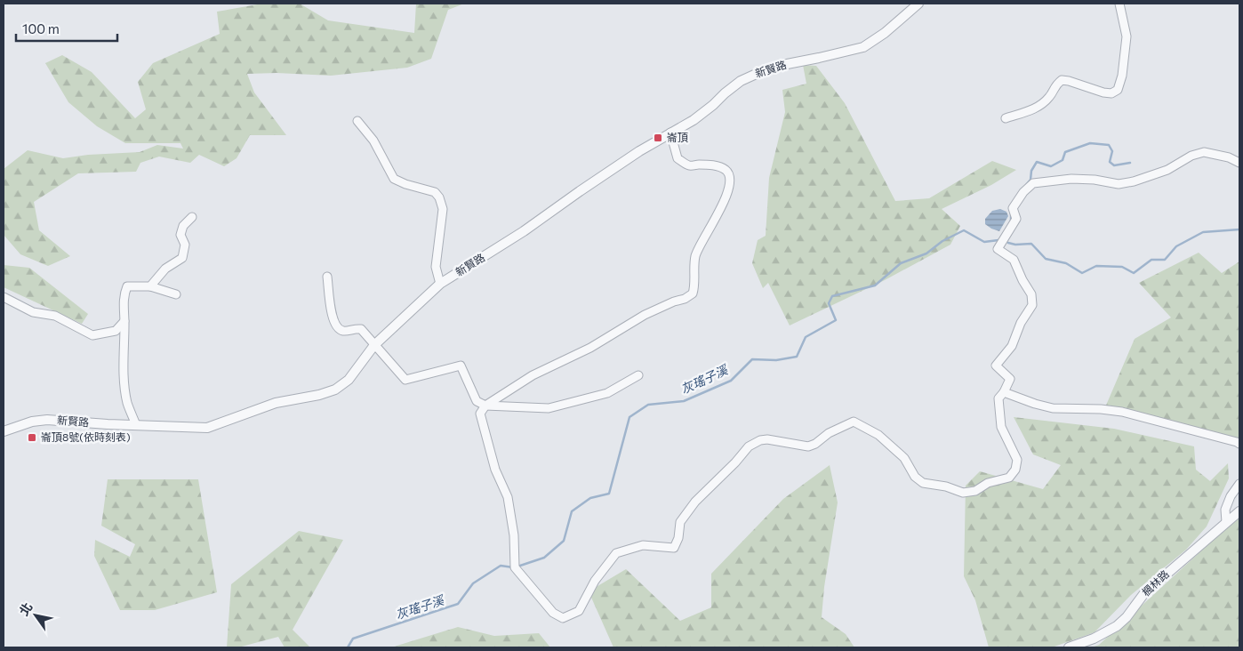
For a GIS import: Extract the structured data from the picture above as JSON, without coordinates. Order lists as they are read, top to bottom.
{
  "streets": {
    "street": ["新賢路", "楓林路"]
  },
  "water": ["灰瑤子溪"],
  "places": {
    "transit": ["崙頂", "崙頂8號(依時刻表)"]
  },
  "scale_bar": "100 m",
  "north": "top left"
}
